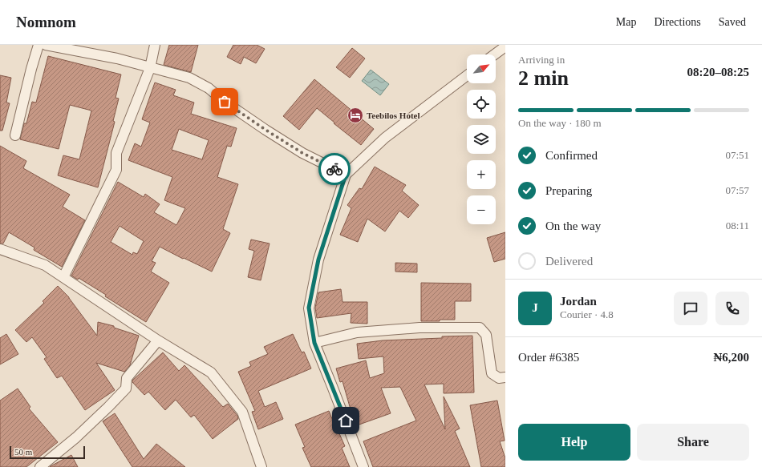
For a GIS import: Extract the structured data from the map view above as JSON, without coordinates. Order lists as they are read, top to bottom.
{
  "places": {
    "hotel": ["Teebilos Hotel"]
  },
  "scale_bar": "50 m",
  "north": "top right",
  "page": {
    "header": "Nomnom",
    "nav": ["Map", "Directions", "Saved"],
    "heading": ["2 min", "Arriving in", "08:20–08:25"],
    "panel": [
      "Jordan",
      "Courier · 4.8",
      "Order #6385",
      "₦6,200"
    ],
    "map_buttons": ["+", "−"],
    "bar": "On the way · 180 m",
    "list": [
      ["Confirmed", "07:51"],
      ["Preparing", "07:57"],
      ["On the way", "08:11"],
      "Delivered"
    ],
    "round": "J",
    "buttons": ["Help", "Share"],
    "scale": "50 m"
  }
}
